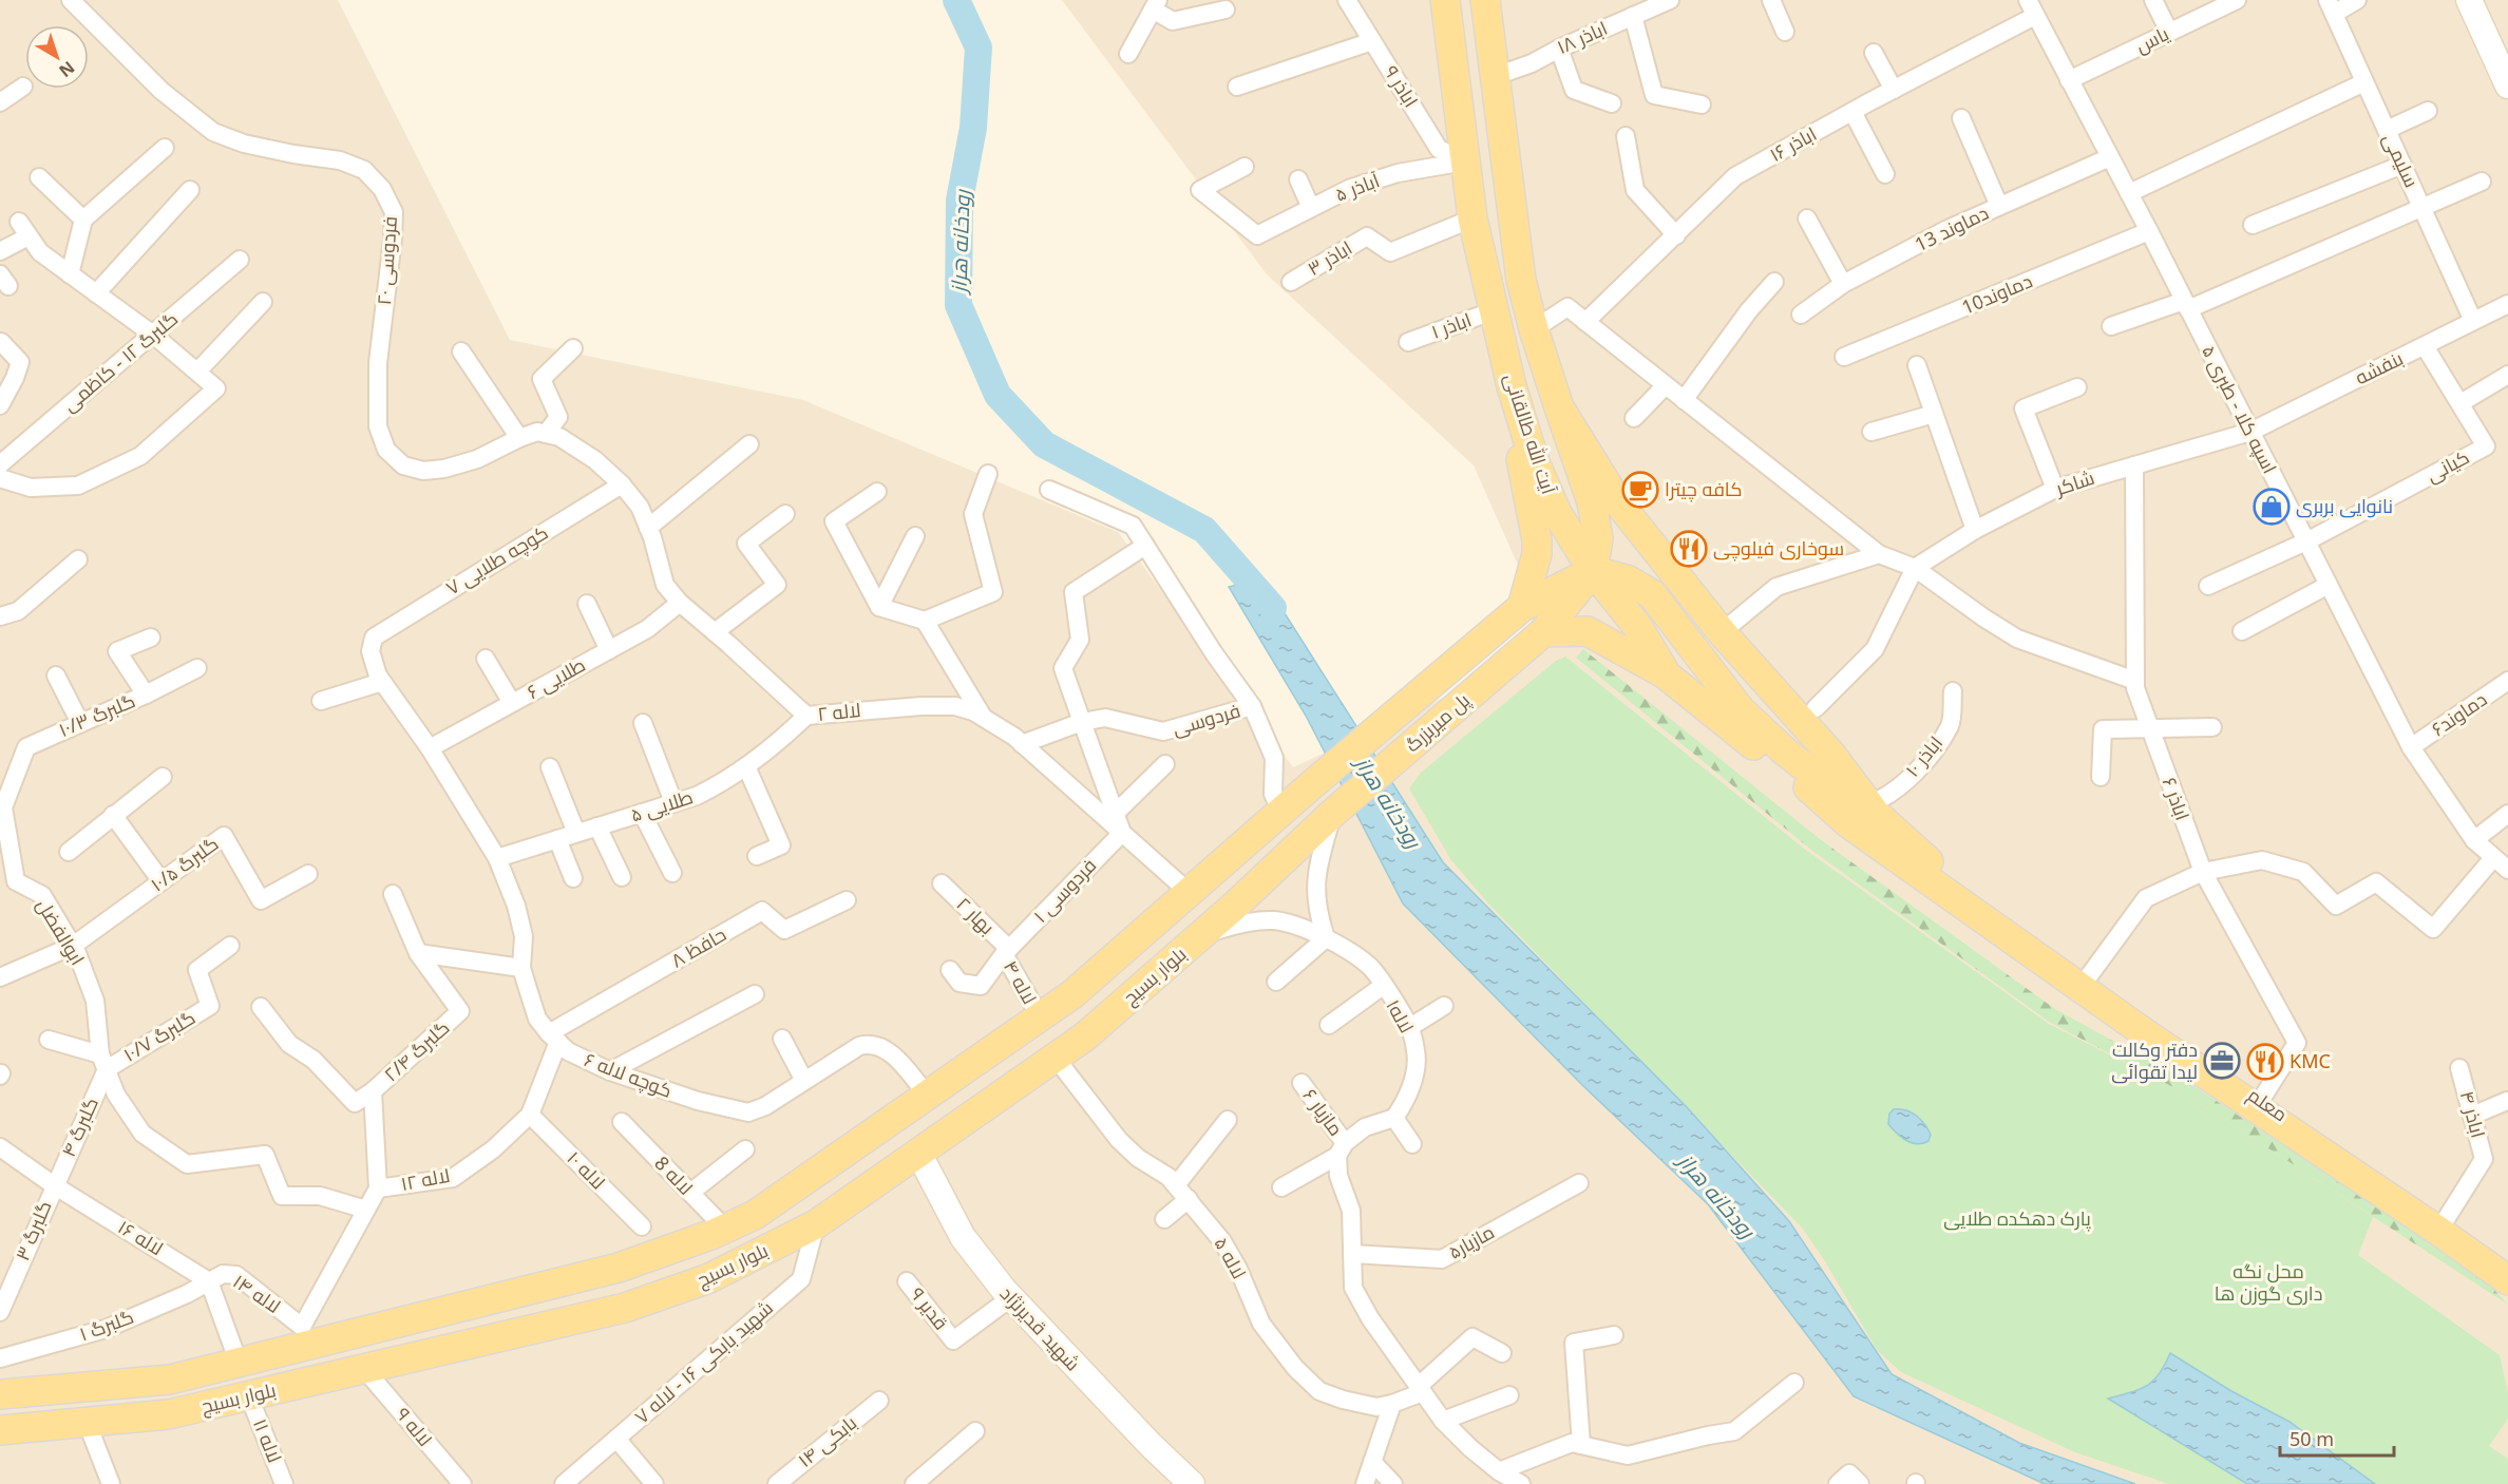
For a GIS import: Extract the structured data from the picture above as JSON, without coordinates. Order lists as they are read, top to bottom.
{
  "streets": {
    "main road": [
      "آیت الله طالقانی",
      "پل میربزرگ",
      "بلوار بسیج",
      "معلم"
    ],
    "street": [
      "اباذر ۱۸",
      "یاس",
      "اباذر ۹",
      "اباذر ۱۶",
      "سلیمی",
      "آباذر ۵",
      "دماوند 13",
      "اباذر ۳",
      "فردوسی ۲۰",
      "دماوند10",
      "اباذر ۱",
      "گلبرگ ۱۲ - کاظمی",
      "بنفشه",
      "اسپه کلا - طبری ۵",
      "کیانی",
      "شاکر",
      "کوچه طلایی ۷",
      "طلایی ۶",
      "لاله ۲",
      "دماوند۶",
      "گلبرگ ۱۰/۳",
      "فردوسی",
      "اباذر ۱۰",
      "اباذر ۶",
      "طلایی ۵",
      "گلبرگ ۱۰/۵",
      "فردوسی ۱",
      "بهار ۲",
      "ابوالفضل",
      "حافظ ۸",
      "لاله ۴",
      "لاله۱",
      "گلبرگ ۱۰/۷",
      "گلبرگ ۲/۴",
      "کوچه لاله ۶",
      "مازیار ۶",
      "اباذر ۴",
      "گلبرگ ۴",
      "لاله ۱۰",
      "لاله 8",
      "لاله ۱۲",
      "گلبرگ ۳",
      "لاله ۱۶",
      "مازیار۵",
      "لاله ۵",
      "لاله ۱۴",
      "قدیر ۹",
      "گلبرگ ۱",
      "شهید قدیرنژاد",
      "شهید بابکی ۱۶ - لاله ۷",
      "لاله ۹",
      "لاله ۱۱",
      "بابکی ۱۴"
    ]
  },
  "crossings": [
    ["اباذر ۱۸", "آیت الله طالقانی"],
    ["یاس", "اسپه کلا - طبری ۵"],
    ["اباذر ۹", "آباذر ۵"],
    ["اباذر ۹", "آیت الله طالقانی"],
    ["اباذر ۱۶", "اسپه کلا - طبری ۵"],
    ["سلیمی", "بنفشه"],
    ["آباذر ۵", "آیت الله طالقانی"],
    ["دماوند 13", "اسپه کلا - طبری ۵"],
    ["اباذر ۳", "آیت الله طالقانی"],
    ["دماوند10", "اسپه کلا - طبری ۵"],
    ["اباذر ۱", "آیت الله طالقانی"],
    ["بنفشه", "اسپه کلا - طبری ۵"],
    ["بنفشه", "کیانی"],
    ["بنفشه", "شاکر"],
    ["اسپه کلا - طبری ۵", "کیانی"],
    ["اسپه کلا - طبری ۵", "شاکر"],
    ["اسپه کلا - طبری ۵", "دماوند۶"],
    ["آیت الله طالقانی", "پل میربزرگ"],
    ["آیت الله طالقانی", "اباذر ۱۰"],
    ["آیت الله طالقانی", "معلم"],
    ["شاکر", "اباذر ۶"],
    ["کوچه طلایی ۷", "لاله ۲"],
    ["کوچه طلایی ۷", "کوچه لاله ۶"],
    ["طلایی ۶", "لاله ۲"],
    ["طلایی ۶", "کوچه لاله ۶"],
    ["لاله ۲", "فردوسی"],
    ["لاله ۲", "طلایی ۵"],
    ["لاله ۲", "فردوسی ۱"],
    ["لاله ۲", "بلوار بسیج"],
    ["گلبرگ ۱۰/۳", "ابوالفضل"],
    ["پل میربزرگ", "بلوار بسیج"],
    ["اباذر ۱۰", "معلم"],
    ["اباذر ۶", "معلم"],
    ["طلایی ۵", "کوچه لاله ۶"],
    ["گلبرگ ۱۰/۵", "ابوالفضل"],
    ["فردوسی ۱", "بهار ۲"],
    ["فردوسی ۱", "لاله ۴"],
    ["بهار ۲", "لاله ۴"],
    ["ابوالفضل", "گلبرگ ۱۰/۷"],
    ["ابوالفضل", "گلبرگ ۴"],
    ["حافظ ۸", "کوچه لاله ۶"],
    ["حافظ ۸", "لاله ۱۲"],
    ["بلوار بسیج", "لاله ۴"],
    ["بلوار بسیج", "لاله۱"],
    ["بلوار بسیج", "کوچه لاله ۶"],
    ["بلوار بسیج", "لاله 8"],
    ["بلوار بسیج", "لاله ۵"],
    ["بلوار بسیج", "شهید قدیرنژاد"],
    ["بلوار بسیج", "شهید بابکی ۱۶ - لاله ۷"],
    ["بلوار بسیج", "لاله ۹"],
    ["بلوار بسیج", "لاله ۱۱"],
    ["گلبرگ ۱۰/۷", "گلبرگ ۴"],
    ["گلبرگ ۲/۴", "لاله ۱۲"],
    ["کوچه لاله ۶", "لاله ۱۲"],
    ["معلم", "اباذر ۴"],
    ["گلبرگ ۴", "گلبرگ ۳"],
    ["گلبرگ ۴", "لاله ۱۶"],
    ["لاله ۱۰", "لاله ۱۲"],
    ["لاله ۱۲", "لاله ۱۴"],
    ["گلبرگ ۳", "لاله ۱۶"],
    ["لاله ۱۶", "لاله ۱۴"],
    ["لاله ۱۶", "گلبرگ ۱"],
    ["لاله ۱۴", "گلبرگ ۱"],
    ["قدیر ۹", "شهید قدیرنژاد"]
  ],
  "water": ["رودخانه هراز"],
  "parks": ["پارک دهکده طلایی", "محل نگه داری گوزن ها"],
  "places": {
    "cafe": ["کافه چیترا"],
    "shop": ["نانوایی بربری"],
    "restaurant": ["سوخاری فیلوچی", "KMC"],
    "office": ["دفتر وکالت لیدا تقوائی"]
  },
  "scale_bar": "50 m",
  "north": "bottom right"
}
